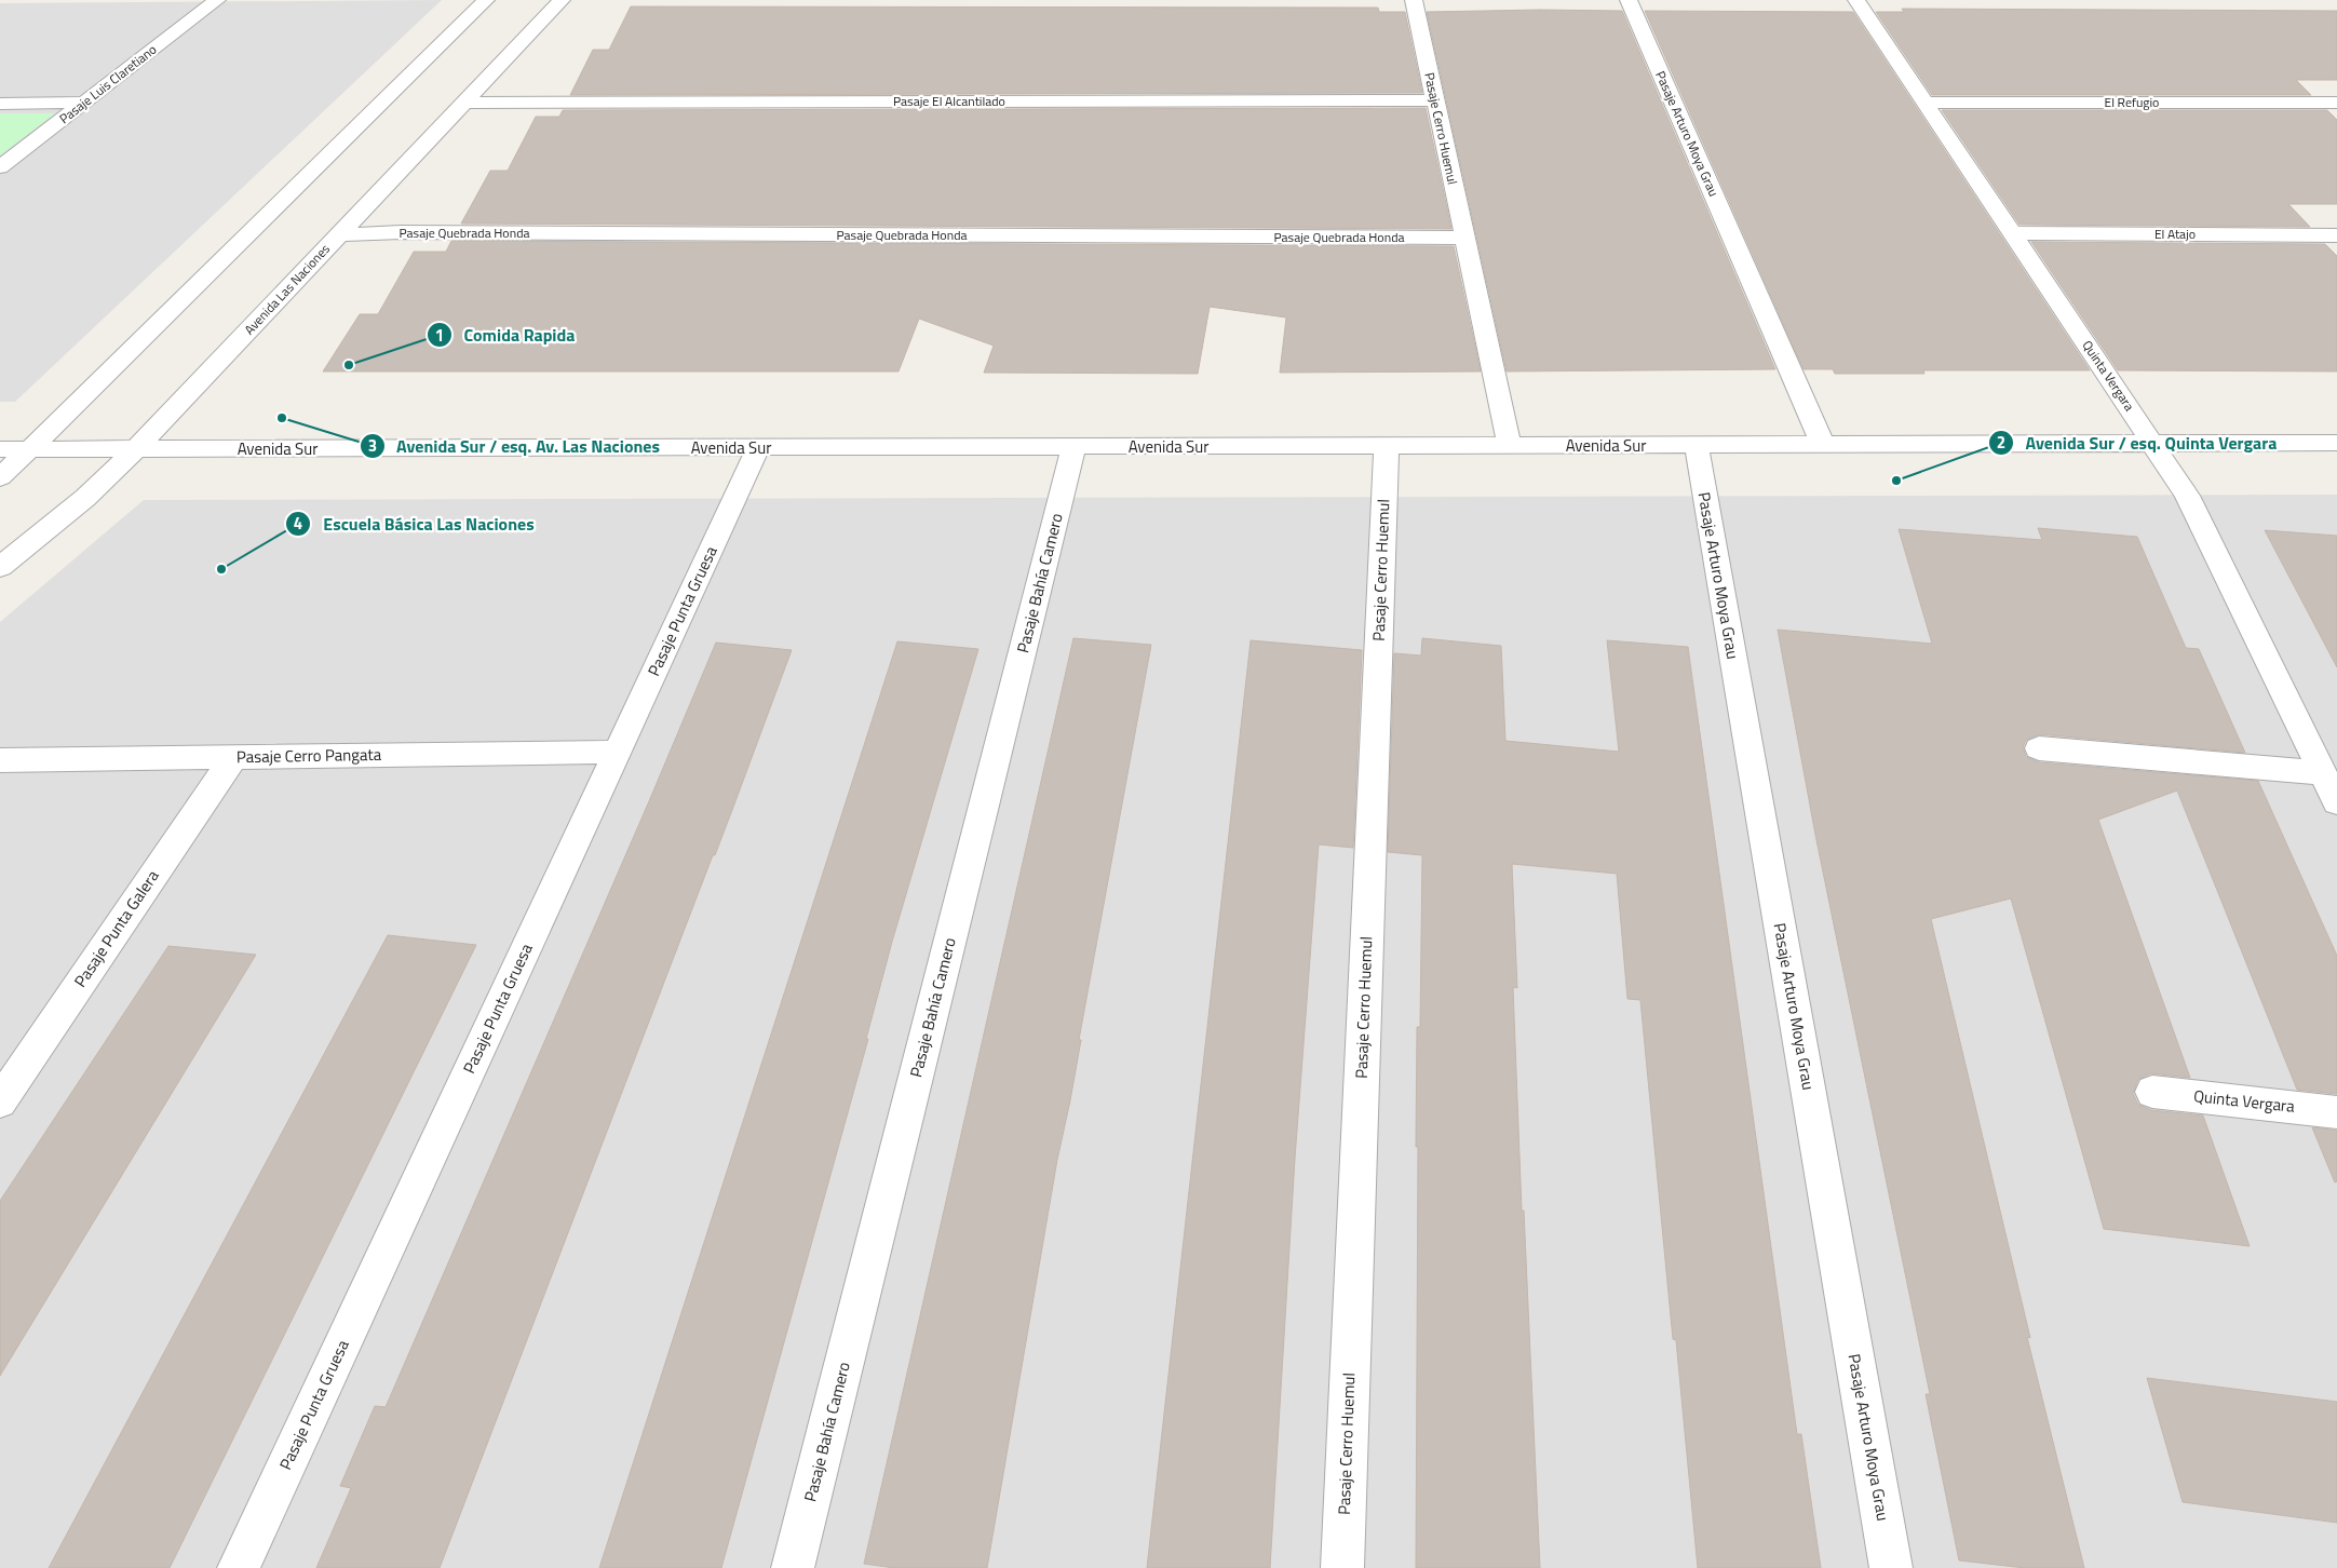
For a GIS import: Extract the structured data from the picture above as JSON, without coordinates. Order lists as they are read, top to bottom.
{
  "streets": {
    "street": [
      "Pasaje Luis Claretiano",
      "Pasaje El Alcantilado",
      "El Refugio",
      "Pasaje Cerro Huemul",
      "Pasaje Arturo Moya Grau",
      "Pasaje Quebrada Honda",
      "El Atajo",
      "Avenida Las Naciones",
      "Quinta Vergara",
      "Avenida Sur",
      "Pasaje Bahía Camero",
      "Pasaje Punta Gruesa",
      "Pasaje Cerro Pangata",
      "Pasaje Punta Galera"
    ]
  },
  "crossings": [
    ["Pasaje El Alcantilado", "Pasaje Cerro Huemul"],
    ["Pasaje El Alcantilado", "Avenida Las Naciones"],
    ["El Refugio", "Quinta Vergara"],
    ["Pasaje Cerro Huemul", "Pasaje Quebrada Honda"],
    ["Pasaje Cerro Huemul", "Avenida Sur"],
    ["Pasaje Arturo Moya Grau", "Avenida Sur"],
    ["Pasaje Quebrada Honda", "Avenida Las Naciones"],
    ["El Atajo", "Quinta Vergara"],
    ["Avenida Las Naciones", "Avenida Sur"],
    ["Quinta Vergara", "Avenida Sur"],
    ["Avenida Sur", "Pasaje Bahía Camero"],
    ["Avenida Sur", "Pasaje Punta Gruesa"],
    ["Pasaje Punta Gruesa", "Pasaje Cerro Pangata"],
    ["Pasaje Cerro Pangata", "Pasaje Punta Galera"]
  ],
  "places": [
    "Comida Rapida",
    "Avenida Sur / esq. Av. Las Naciones",
    "Avenida Sur / esq. Quinta Vergara",
    "Escuela Básica Las Naciones"
  ]
}
